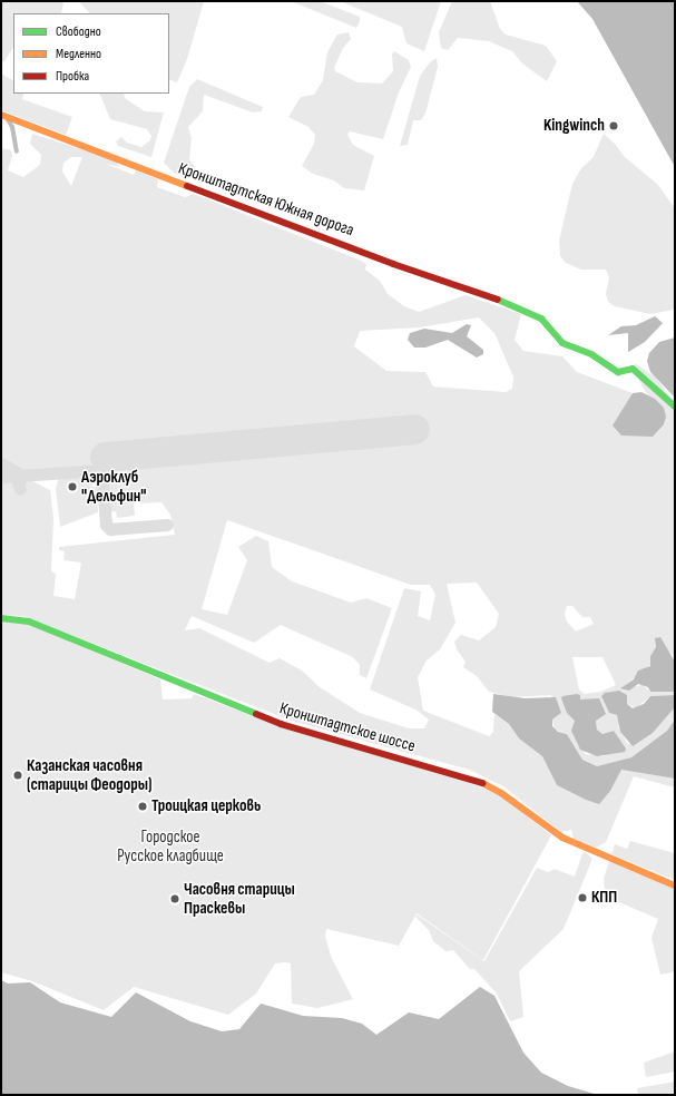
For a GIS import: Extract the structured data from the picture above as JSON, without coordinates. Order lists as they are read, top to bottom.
{
  "streets": {
    "street": ["Кронштадтская Южная дорога", "Кронштадтское шоссе"]
  },
  "parks": ["Городское Русское кладбище"],
  "places": [
    "Kingwinch",
    "Аэроклуб \"Дельфин\"",
    "Казанская часовня (старицы Феодоры)",
    "Троицкая церковь",
    "КПП",
    "Часовня старицы Праскевы"
  ],
  "legend": ["Свободно", "Медленно", "Пробка"]
}
